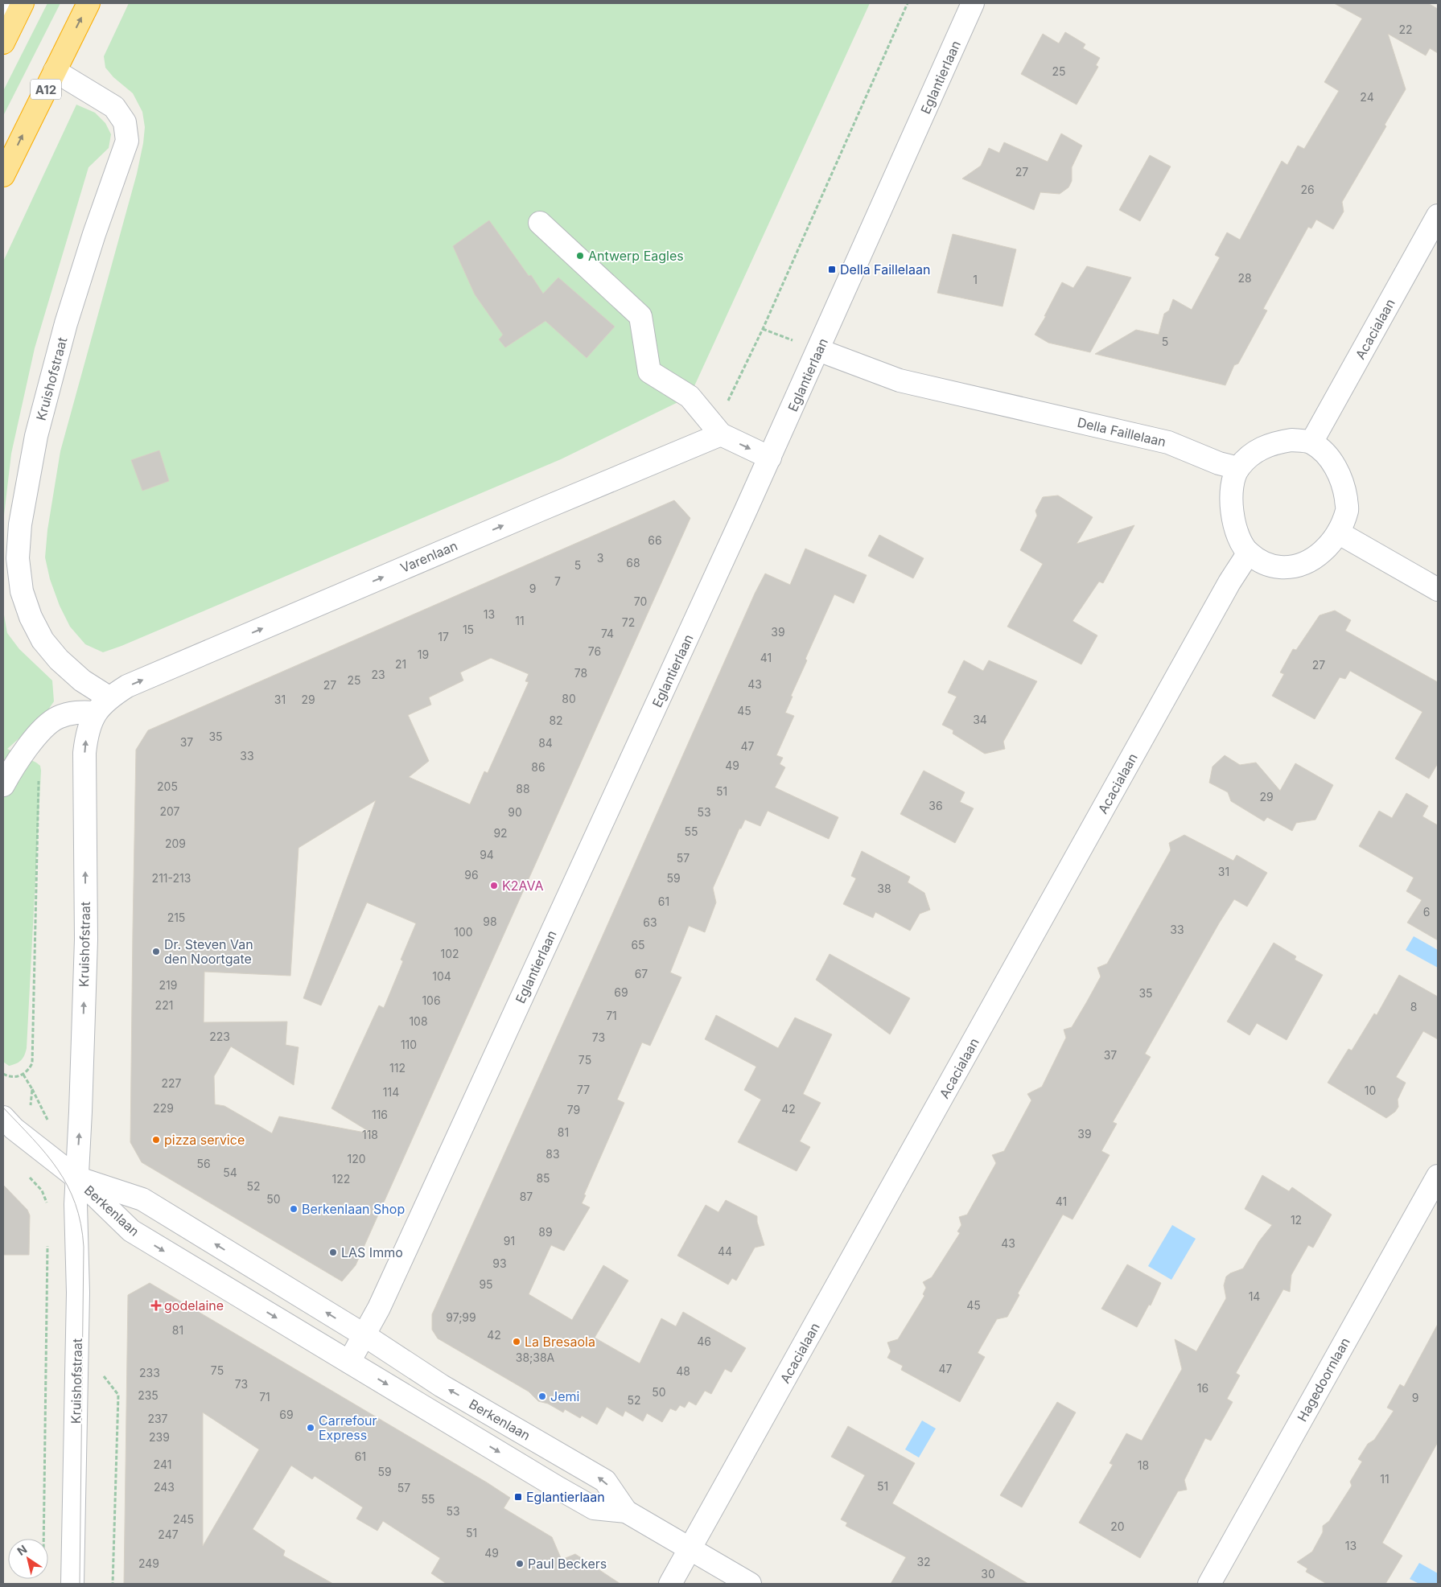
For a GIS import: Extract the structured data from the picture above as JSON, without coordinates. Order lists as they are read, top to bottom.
{
  "streets": {
    "highway": ["A12"],
    "street": [
      "Eglantierlaan",
      "Acacialaan",
      "Kruishofstraat",
      "Della Faillelaan",
      "Varenlaan",
      "Berkenlaan",
      "Hagedoornlaan"
    ]
  },
  "crossings": [
    ["Eglantierlaan", "Della Faillelaan"],
    ["Eglantierlaan", "Berkenlaan"],
    ["A12", "Kruishofstraat"],
    ["Acacialaan", "Della Faillelaan"],
    ["Acacialaan", "Berkenlaan"],
    ["Kruishofstraat", "Varenlaan"],
    ["Kruishofstraat", "Berkenlaan"]
  ],
  "one_way": ["Varenlaan"],
  "places": {
    "other": [
      "Antwerp Eagles",
      "K2AVA",
      "Dr. Steven Van den Noortgate",
      "pizza service",
      "Berkenlaan Shop",
      "LAS Immo",
      "La Bresaola",
      "Jemi",
      "Carrefour Express",
      "Paul Beckers"
    ],
    "transit": ["Della Faillelaan", "Eglantierlaan"],
    "health": ["godelaine"]
  },
  "house_numbers": [
    "22",
    "25",
    "24",
    "27",
    "26",
    "28",
    "1",
    "5",
    "66",
    "3",
    "68",
    "5",
    "7",
    "9",
    "70",
    "13",
    "11",
    "72",
    "15",
    "39",
    "74",
    "17",
    "76",
    "19",
    "41",
    "21",
    "27",
    "78",
    "23",
    "25",
    "43",
    "27",
    "80",
    "31",
    "29",
    "45",
    "34",
    "82",
    "35",
    "37",
    "84",
    "47",
    "33",
    "49",
    "86",
    "205",
    "88",
    "51",
    "29",
    "36",
    "207",
    "90",
    "53",
    "55",
    "92",
    "209",
    "94",
    "57",
    "31",
    "96",
    "211-213",
    "59",
    "38",
    "61",
    "6",
    "215",
    "98",
    "63",
    "33",
    "100",
    "65",
    "102",
    "67",
    "104",
    "219",
    "69",
    "35",
    "106",
    "221",
    "8",
    "71",
    "108",
    "223",
    "73",
    "110",
    "37",
    "75",
    "112",
    "227",
    "77",
    "10",
    "114",
    "229",
    "42",
    "79",
    "116",
    "81",
    "39",
    "118",
    "83",
    "120",
    "56",
    "54",
    "85",
    "122",
    "52",
    "87",
    "50",
    "41",
    "12",
    "89",
    "91",
    "43",
    "44",
    "93",
    "95",
    "14",
    "45",
    "97;99",
    "81",
    "42",
    "46",
    "38;38A",
    "47",
    "75",
    "48",
    "233",
    "73",
    "16",
    "50",
    "235",
    "71",
    "9",
    "52",
    "69",
    "237",
    "239",
    "61",
    "241",
    "18",
    "59",
    "11",
    "51",
    "243",
    "57",
    "55",
    "53",
    "245",
    "20",
    "51",
    "247",
    "13",
    "49",
    "32",
    "249",
    "30"
  ],
  "north": "top left"
}
